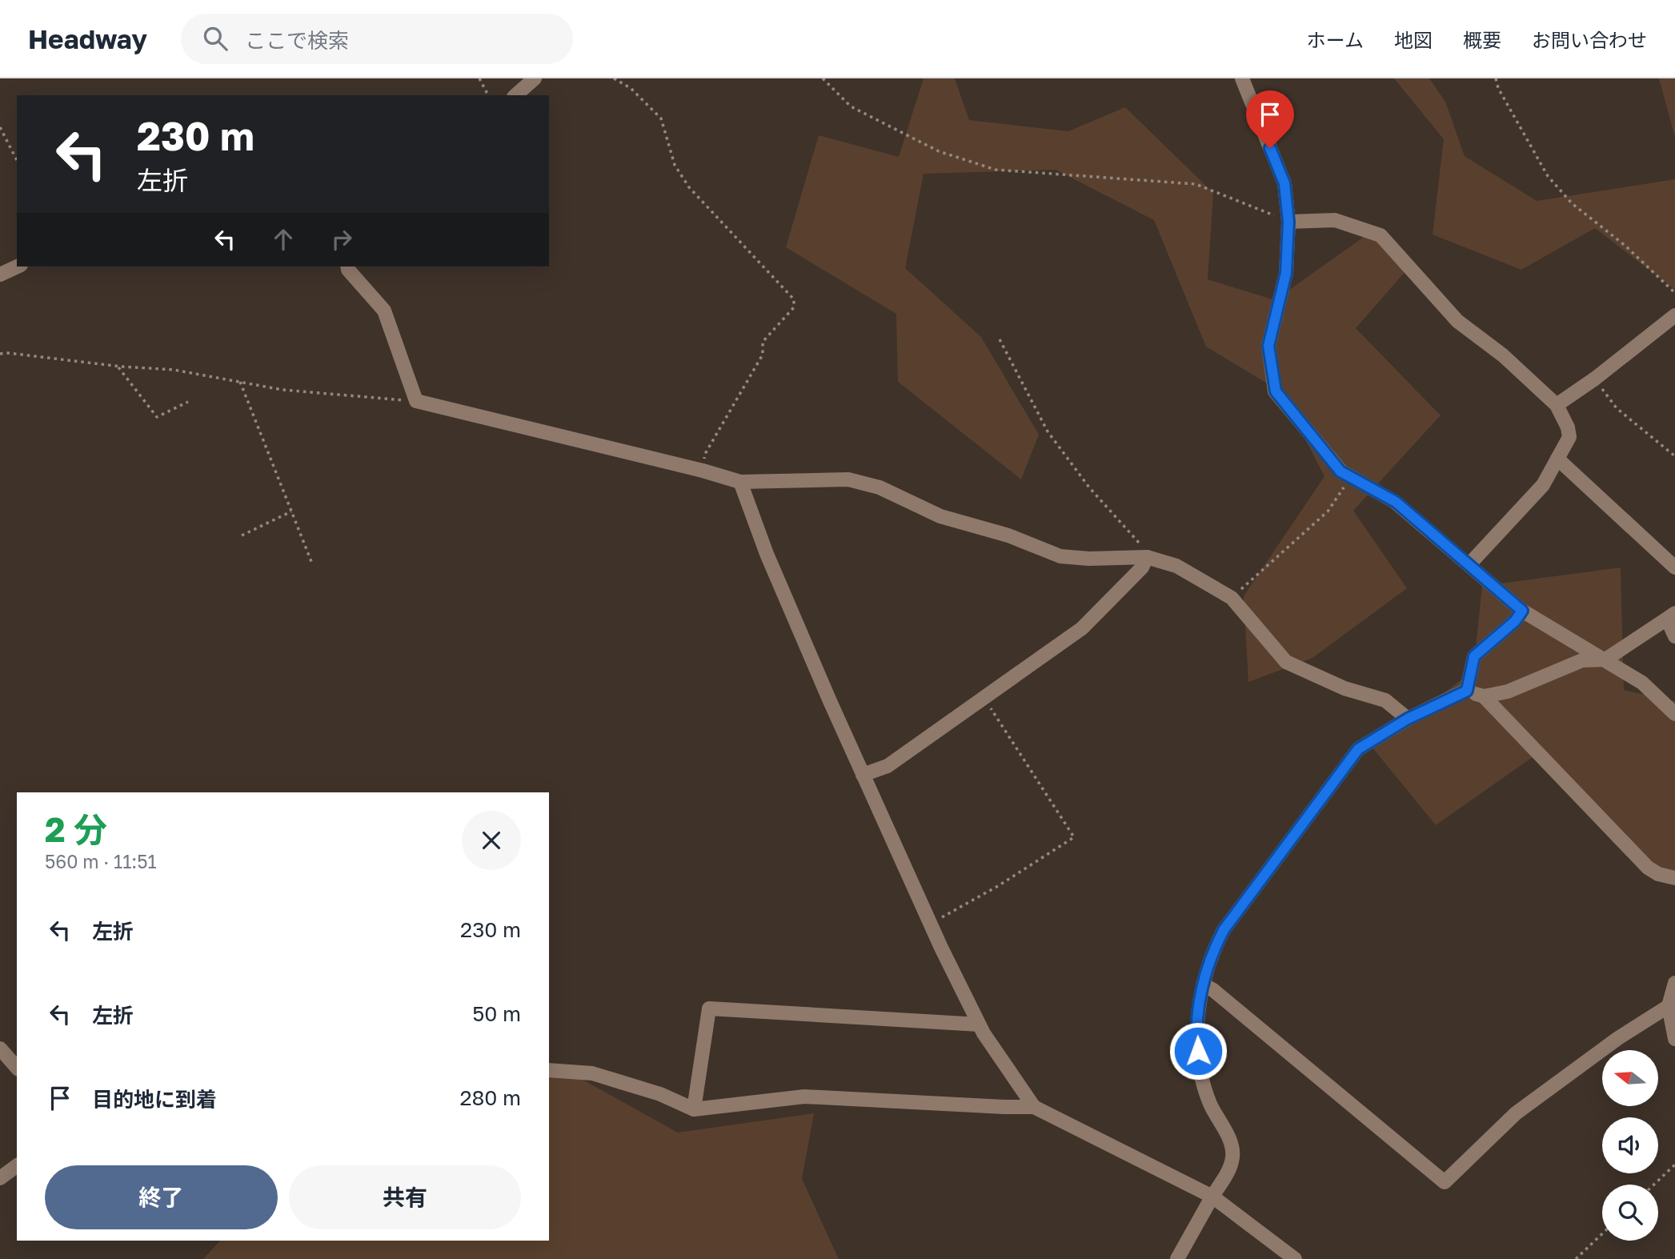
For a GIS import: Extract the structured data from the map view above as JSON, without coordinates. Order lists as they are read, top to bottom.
{
  "north": "left",
  "page": {
    "header": "Headway",
    "search": "ここで検索",
    "nav": [
      "ホーム",
      "地図",
      "概要",
      "お問い合わせ"
    ],
    "turn": ["230 m", "左折"],
    "heading": ["2 分", "560 m · 11:51"],
    "list": [
      {
        "name": "左折",
        "value": "230 m"
      },
      {
        "name": "左折",
        "value": "50 m"
      },
      {
        "name": "目的地に到着",
        "value": "280 m"
      }
    ],
    "buttons": ["終了", "共有"]
  }
}
